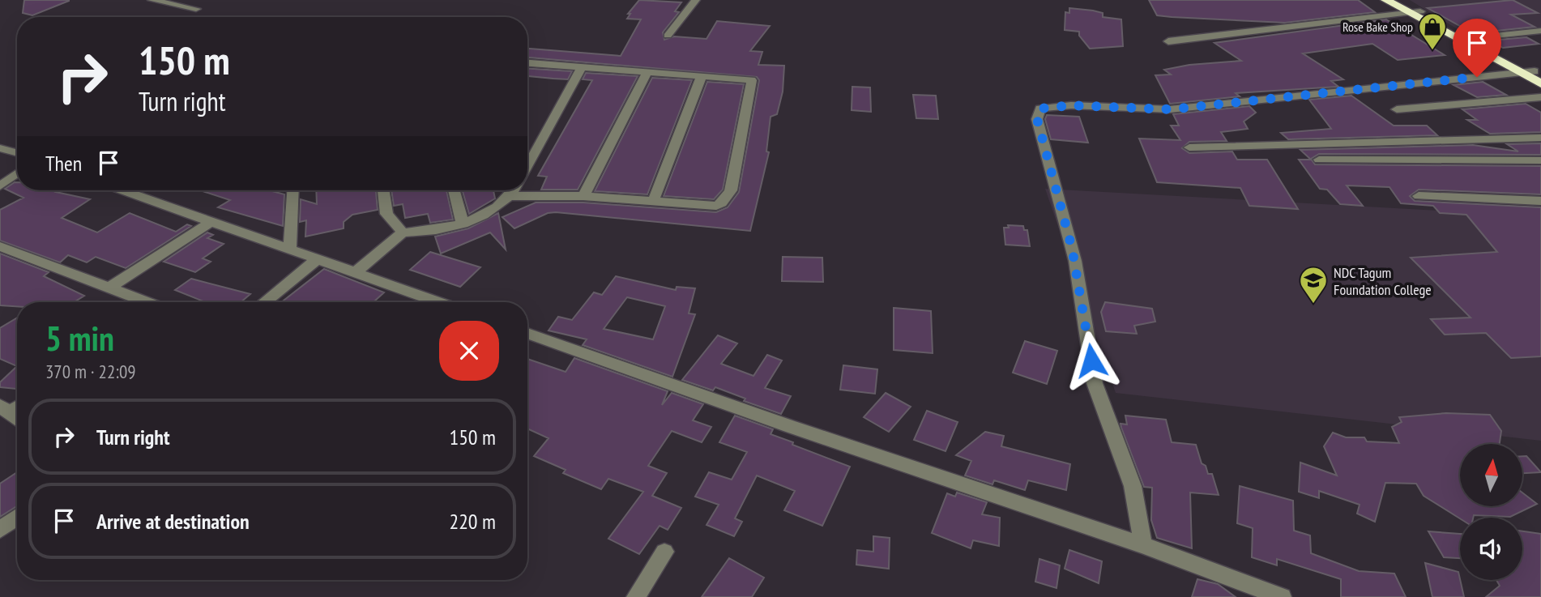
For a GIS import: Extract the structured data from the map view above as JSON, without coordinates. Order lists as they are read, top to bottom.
{
  "places": {
    "shop": ["Rose Bake Shop"],
    "school or university": ["NDC Tagum Foundation College"]
  },
  "north": "top",
  "page": {
    "turn": ["150 m", "Turn right"],
    "then": "Then",
    "heading": ["5 min", "370 m · 22:09"],
    "list": [
      {
        "name": "Turn right",
        "value": "150 m"
      },
      {
        "name": "Arrive at destination",
        "value": "220 m"
      }
    ]
  }
}
